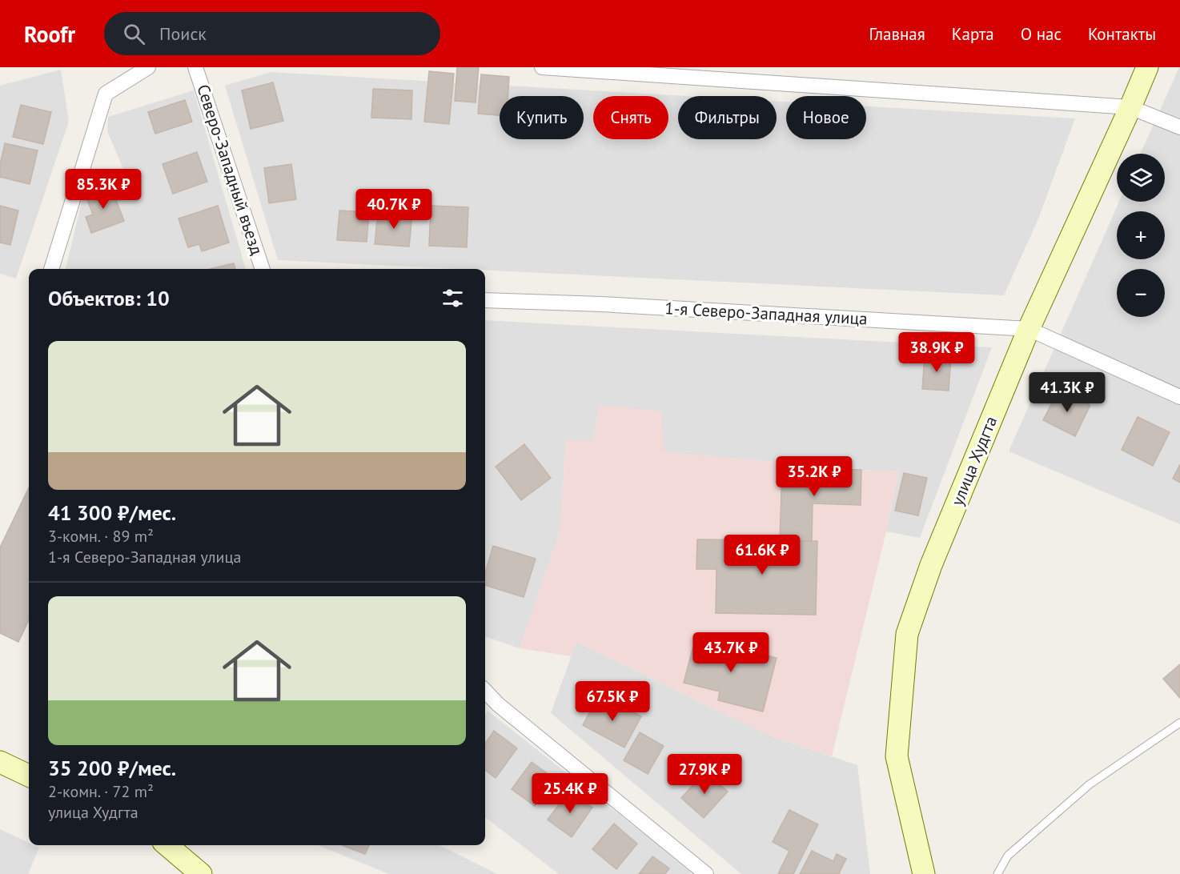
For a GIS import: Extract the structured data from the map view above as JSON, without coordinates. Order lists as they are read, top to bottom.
{
  "streets": {
    "street": ["Северо-Западный въезд", "1-я Северо-Западная улица", "улица Худгта"]
  },
  "crossings": [
    ["1-я Северо-Западная улица", "улица Худгта"]
  ],
  "page": {
    "header": "Roofr",
    "search": "Поиск",
    "nav": [
      "Главная",
      "Карта",
      "О нас",
      "Контакты"
    ],
    "chip": [
      "Купить",
      "Снять",
      "Фильтры",
      "Новое"
    ],
    "map_buttons": ["+", "−"],
    "price": [
      "85.3K ₽",
      "40.7K ₽",
      "38.9K ₽",
      "41.3K ₽",
      "35.2K ₽",
      "61.6K ₽",
      "43.7K ₽",
      "67.5K ₽",
      "27.9K ₽",
      "25.4K ₽"
    ],
    "heading": "Объектов: 10",
    "list": [
      {
        "name": "41 300 ₽/мес.",
        "note": "3-комн. · 89 m² · 1-я Северо-Западная улица"
      },
      {
        "name": "35 200 ₽/мес.",
        "note": "2-комн. · 72 m² · улица Худгта"
      }
    ]
  }
}
